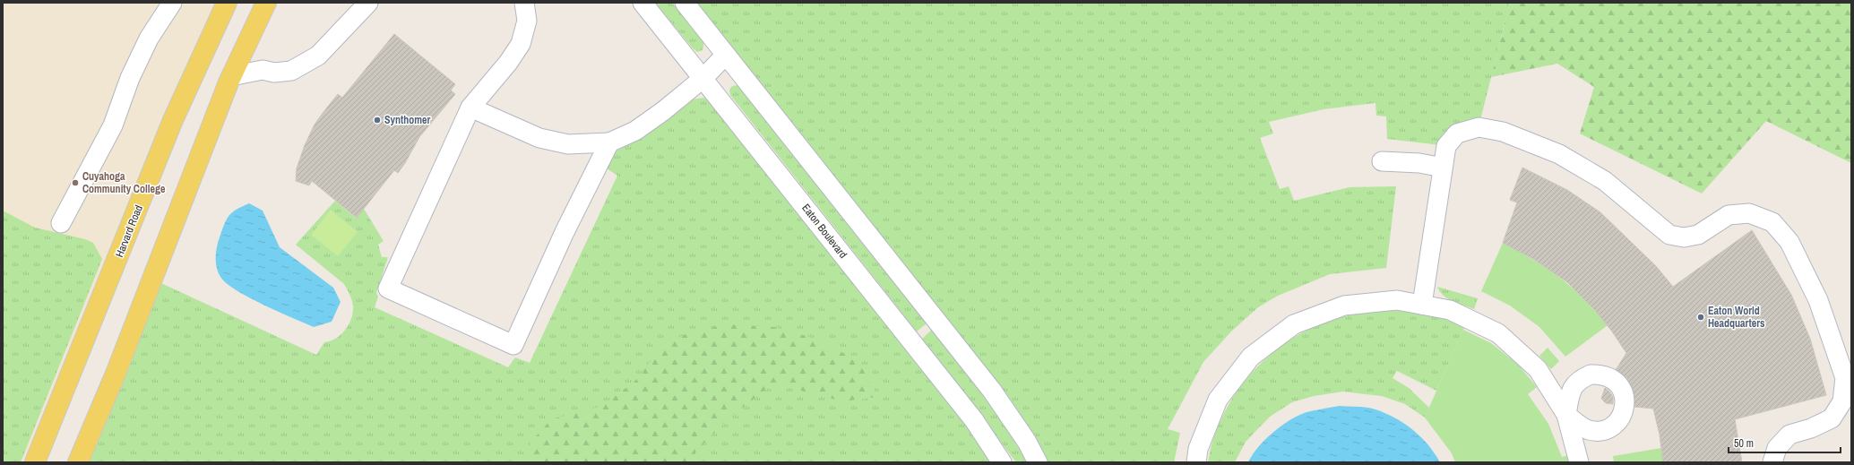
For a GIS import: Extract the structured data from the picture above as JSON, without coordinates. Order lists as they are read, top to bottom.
{
  "streets": {
    "main road": ["Harvard Road"],
    "street": ["Eaton Boulevard"]
  },
  "places": ["Synthomer", "Cuyahoga Community College", "Eaton World Headquarters"],
  "scale_bar": "50 m"
}
